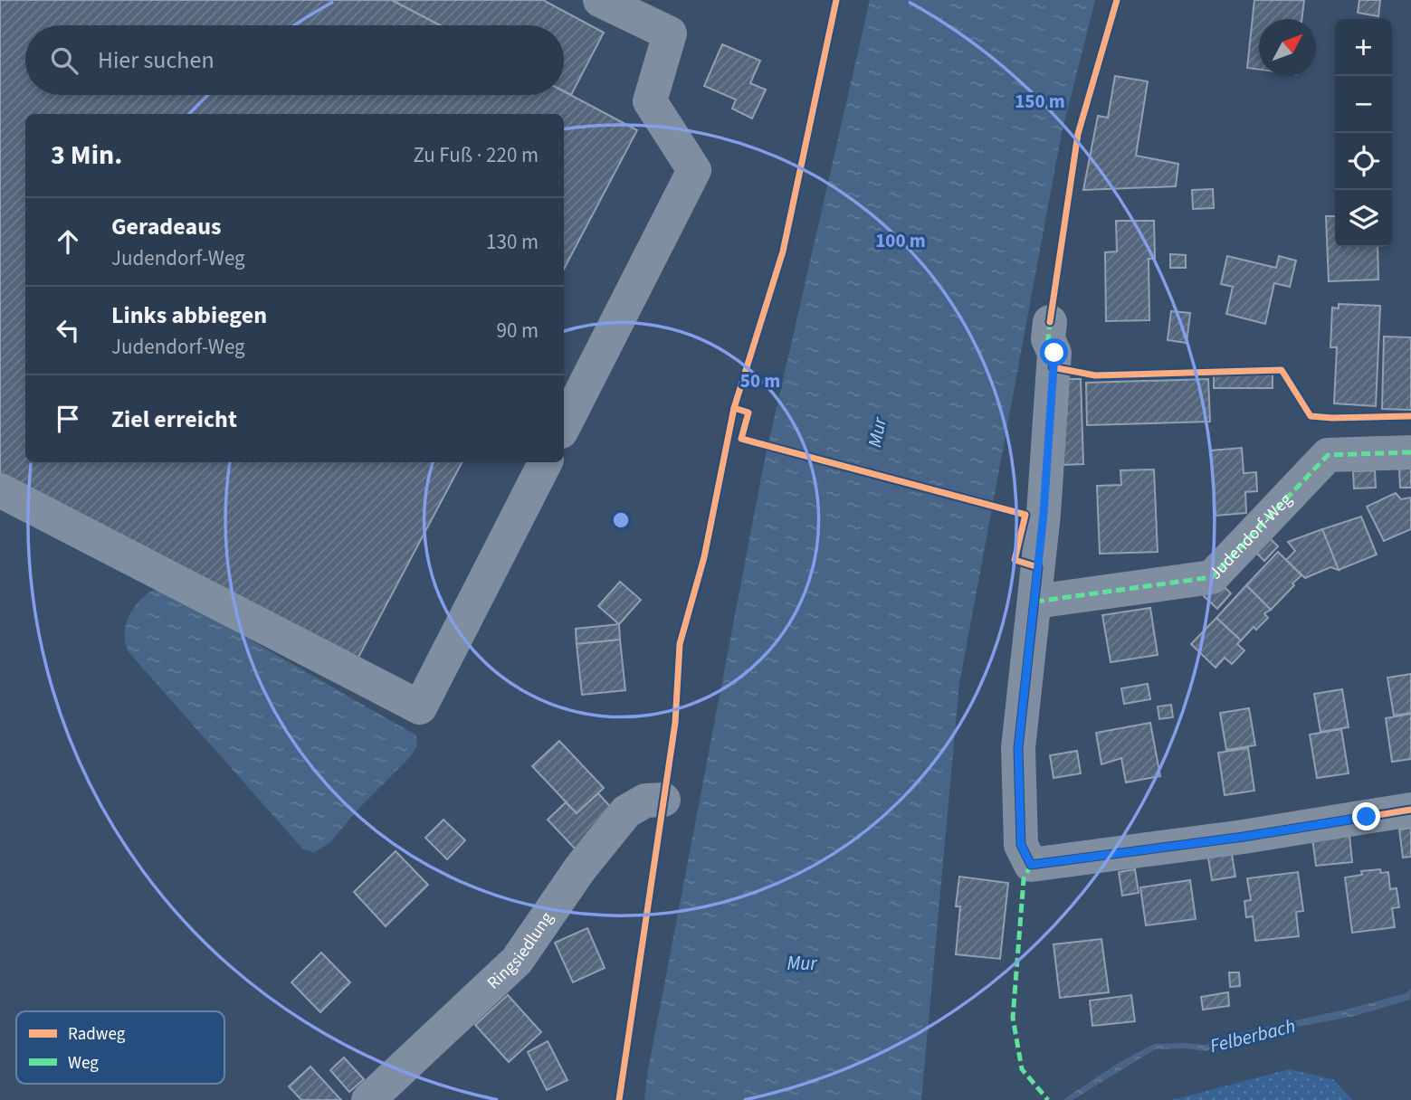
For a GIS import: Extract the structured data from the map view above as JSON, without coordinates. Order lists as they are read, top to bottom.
{
  "streets": {
    "street": ["Judendorf-Weg", "Ringsiedlung"]
  },
  "water": ["Mur", "Felberbach"],
  "legend": ["Radweg", "Weg"],
  "north": "top right",
  "page": {
    "map_buttons": ["+", "−"],
    "search": "Hier suchen",
    "heading": ["3 Min.", "Zu Fuß · 220 m"],
    "list": [
      ["Geradeaus", "Judendorf-Weg", "130 m"],
      ["Links abbiegen", "Judendorf-Weg", "90 m"],
      "Ziel erreicht"
    ]
  },
  "rings": ["150 m", "100 m", "50 m"]
}
